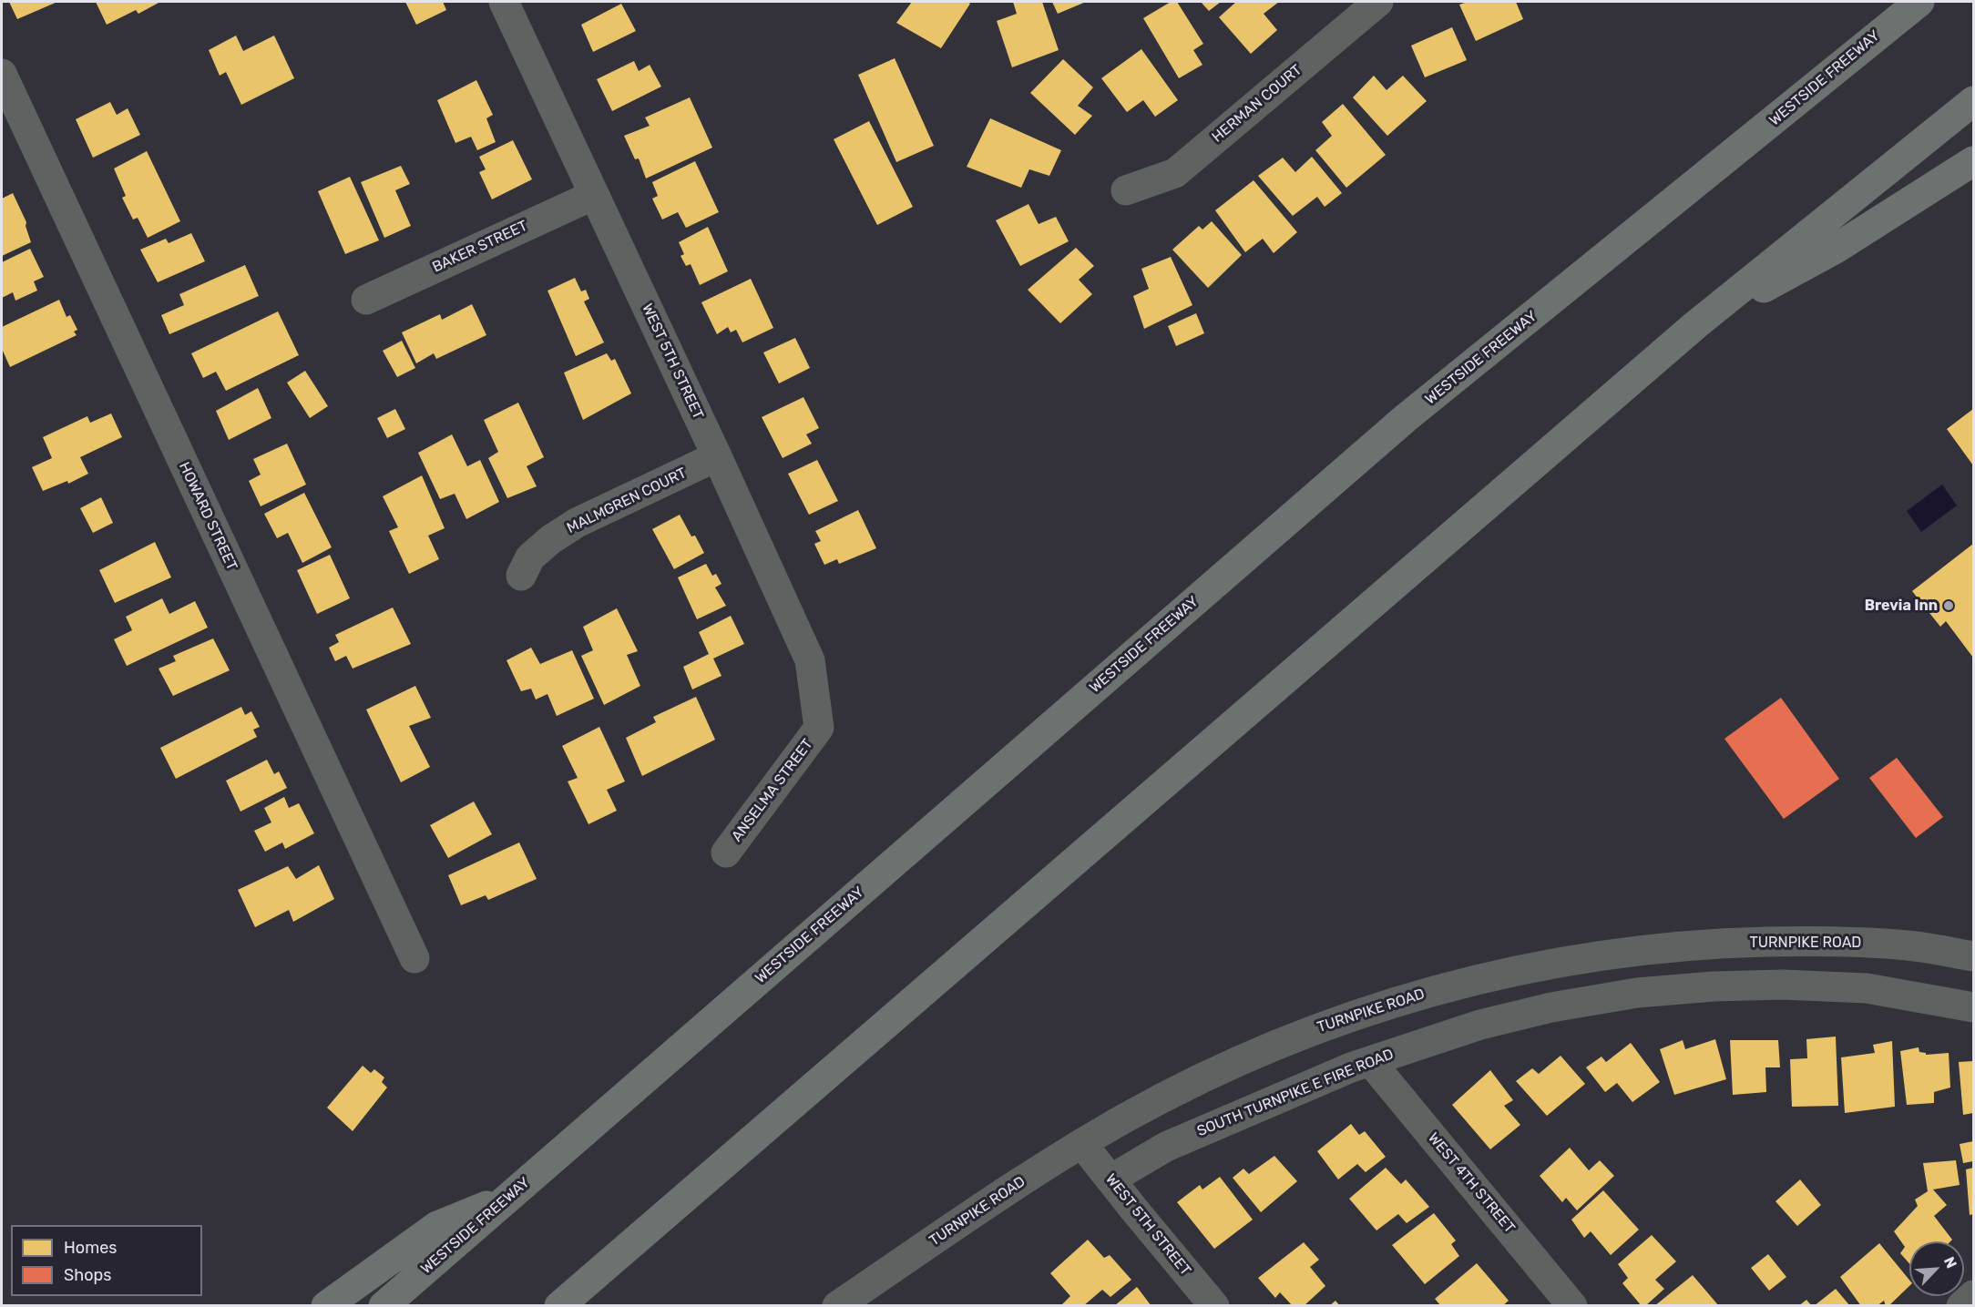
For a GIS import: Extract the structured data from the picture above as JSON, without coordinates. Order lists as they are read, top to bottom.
{
  "streets": {
    "highway": ["WESTSIDE FREEWAY"],
    "street": [
      "HERMAN COURT",
      "BAKER STREET",
      "WEST 5TH STREET",
      "MALMGREN COURT",
      "HOWARD STREET",
      "ANSELMA STREET",
      "TURNPIKE ROAD",
      "SOUTH TURNPIKE E FIRE ROAD",
      "WEST 4TH STREET"
    ]
  },
  "crossings": [
    ["BAKER STREET", "WEST 5TH STREET"],
    ["WEST 5TH STREET", "MALMGREN COURT"],
    ["WEST 5TH STREET", "ANSELMA STREET"],
    ["WEST 5TH STREET", "TURNPIKE ROAD"],
    ["WEST 5TH STREET", "SOUTH TURNPIKE E FIRE ROAD"],
    ["SOUTH TURNPIKE E FIRE ROAD", "WEST 4TH STREET"]
  ],
  "places": ["Brevia Inn"],
  "legend": ["Homes", "Shops"],
  "north": "top right"
}
